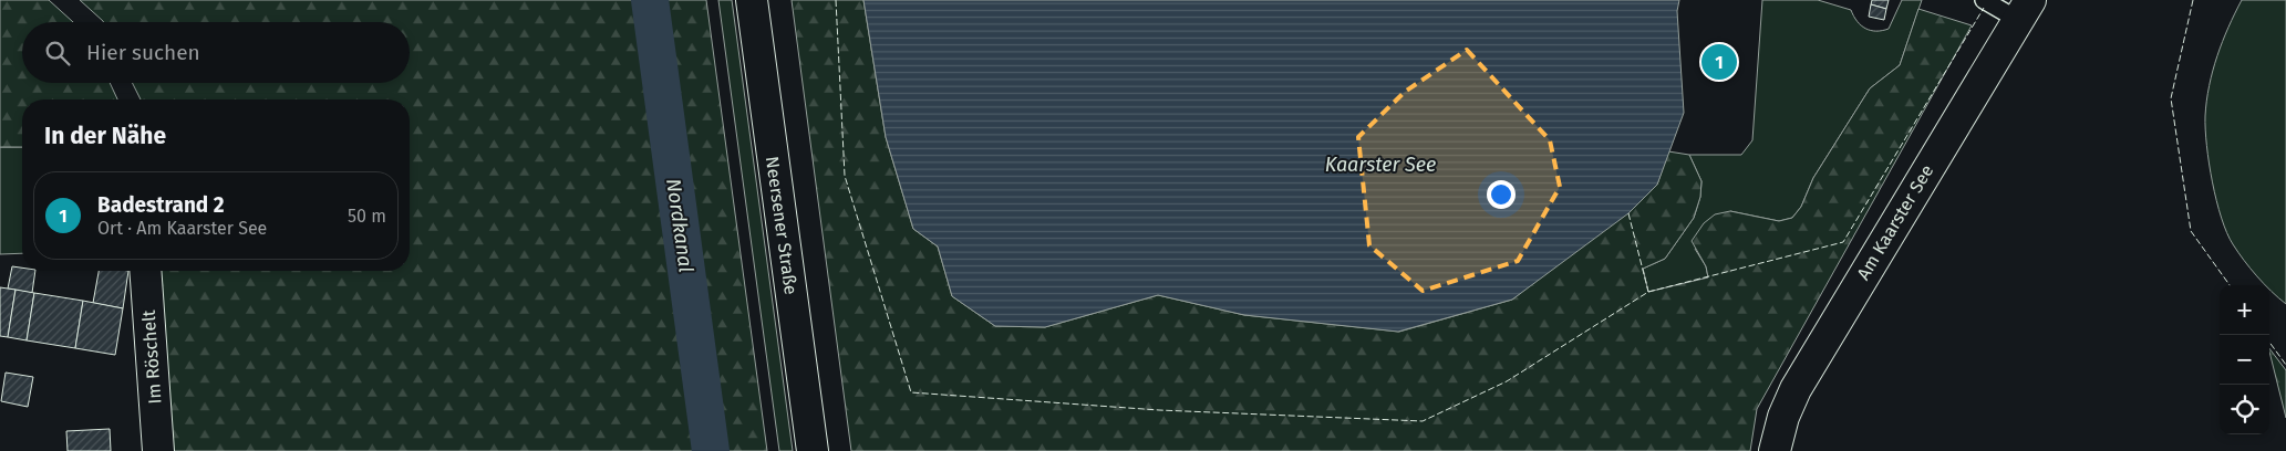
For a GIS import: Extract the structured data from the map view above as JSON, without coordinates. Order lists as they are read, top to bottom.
{
  "streets": {
    "street": ["Am Kaarster See", "Neersener Straße", "Im Röschelt"]
  },
  "water": ["Kaarster See", "Nordkanal"],
  "page": {
    "search": "Hier suchen",
    "pins": "1",
    "heading": "In der Nähe",
    "list": [
      {
        "mark": "1",
        "name": "Badestrand 2",
        "note": "Ort · Am Kaarster See",
        "value": "50 m"
      }
    ],
    "map_buttons": ["+", "−"]
  }
}
